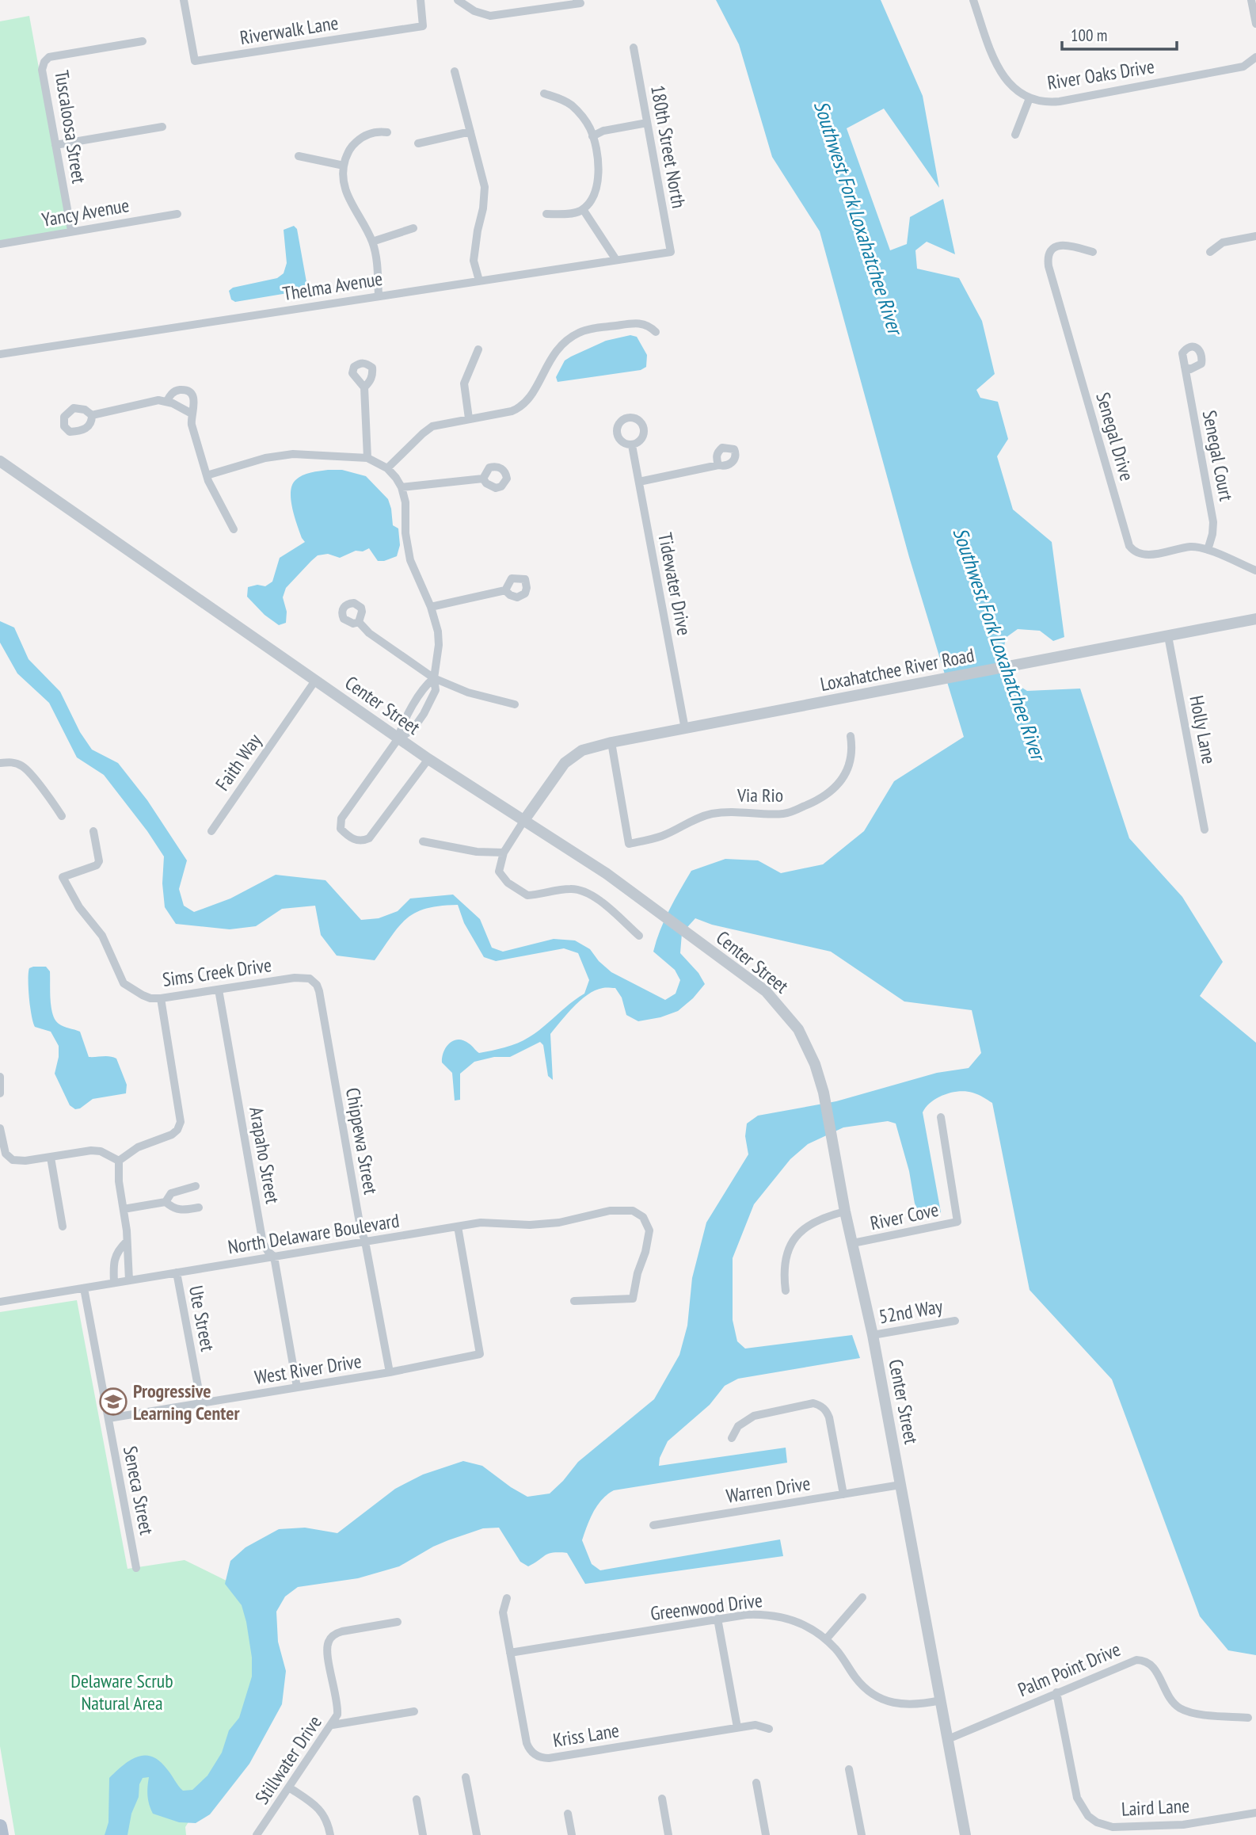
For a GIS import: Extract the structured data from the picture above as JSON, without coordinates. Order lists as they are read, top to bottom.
{
  "streets": {
    "street": [
      "Riverwalk Lane",
      "River Oaks Drive",
      "Tuscaloosa Street",
      "180th Street North",
      "Yancy Avenue",
      "Thelma Avenue",
      "Senegal Drive",
      "Senegal Court",
      "Tidewater Drive",
      "Loxahatchee River Road",
      "Center Street",
      "Holly Lane",
      "Faith Way",
      "Via Rio",
      "Sims Creek Drive",
      "Chippewa Street",
      "Arapaho Street",
      "River Cove",
      "North Delaware Boulevard",
      "52nd Way",
      "Ute Street",
      "West River Drive",
      "Warren Drive",
      "Seneca Street",
      "Greenwood Drive",
      "Palm Point Drive",
      "Kriss Lane",
      "Stillwater Drive",
      "Laird Lane"
    ]
  },
  "crossings": [
    ["Tuscaloosa Street", "Yancy Avenue"],
    ["180th Street North", "Thelma Avenue"],
    ["Senegal Drive", "Senegal Court"],
    ["Tidewater Drive", "Loxahatchee River Road"],
    ["Loxahatchee River Road", "Center Street"],
    ["Loxahatchee River Road", "Holly Lane"],
    ["Loxahatchee River Road", "Via Rio"],
    ["Center Street", "Faith Way"],
    ["Center Street", "River Cove"],
    ["Center Street", "52nd Way"],
    ["Center Street", "Warren Drive"],
    ["Center Street", "Greenwood Drive"],
    ["Center Street", "Palm Point Drive"],
    ["Sims Creek Drive", "Chippewa Street"],
    ["Sims Creek Drive", "Arapaho Street"],
    ["Chippewa Street", "North Delaware Boulevard"],
    ["Chippewa Street", "West River Drive"],
    ["Arapaho Street", "North Delaware Boulevard"],
    ["Arapaho Street", "West River Drive"],
    ["North Delaware Boulevard", "Ute Street"],
    ["North Delaware Boulevard", "West River Drive"],
    ["North Delaware Boulevard", "Seneca Street"],
    ["Ute Street", "West River Drive"],
    ["West River Drive", "Seneca Street"],
    ["Greenwood Drive", "Kriss Lane"],
    ["Palm Point Drive", "Laird Lane"]
  ],
  "water": ["Southwest Fork Loxahatchee River"],
  "parks": ["Delaware Scrub Natural Area"],
  "places": {
    "school or university": ["Progressive Learning Center"]
  },
  "scale_bar": "100 m"
}
